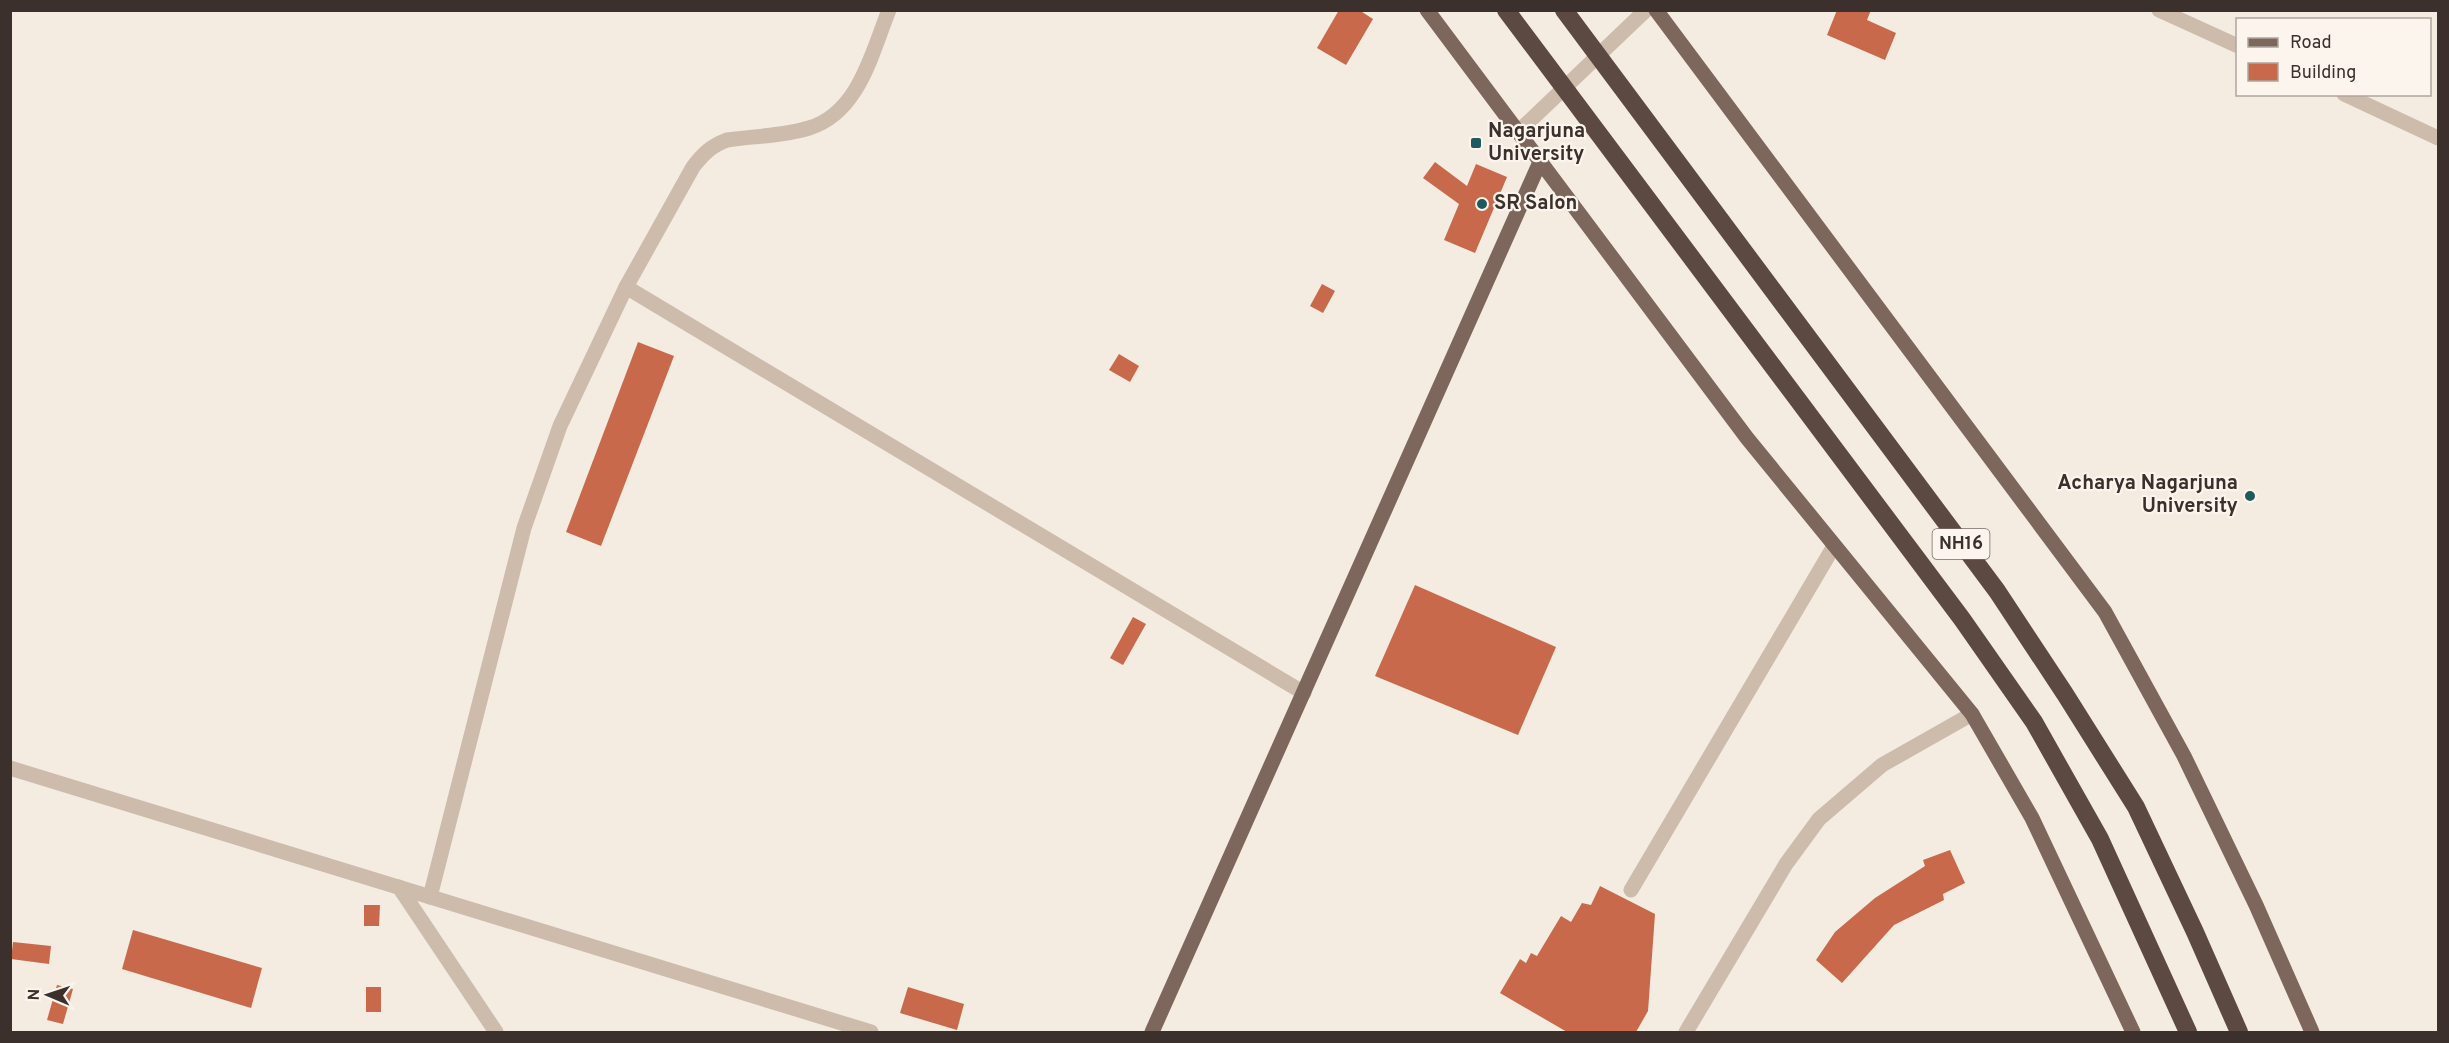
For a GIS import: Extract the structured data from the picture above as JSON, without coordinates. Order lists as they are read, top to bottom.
{
  "streets": {
    "highway": ["NH16"]
  },
  "places": {
    "transit": ["Nagarjuna University"],
    "other": ["SR Salon", "Acharya Nagarjuna University"]
  },
  "legend": ["Road", "Building"],
  "north": "left"
}
